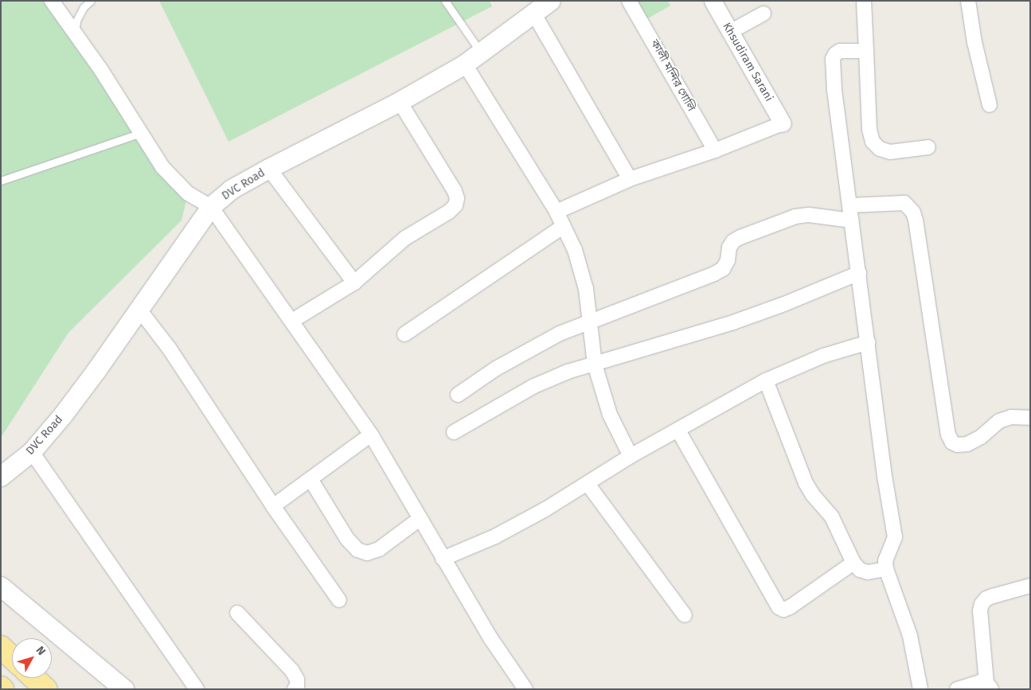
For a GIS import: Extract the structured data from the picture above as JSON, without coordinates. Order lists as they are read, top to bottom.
{
  "streets": {
    "main road": ["DVC Road"],
    "street": ["Khsudiram Sarani", "কালী মন্দির গোলি"]
  },
  "north": "top right"
}
